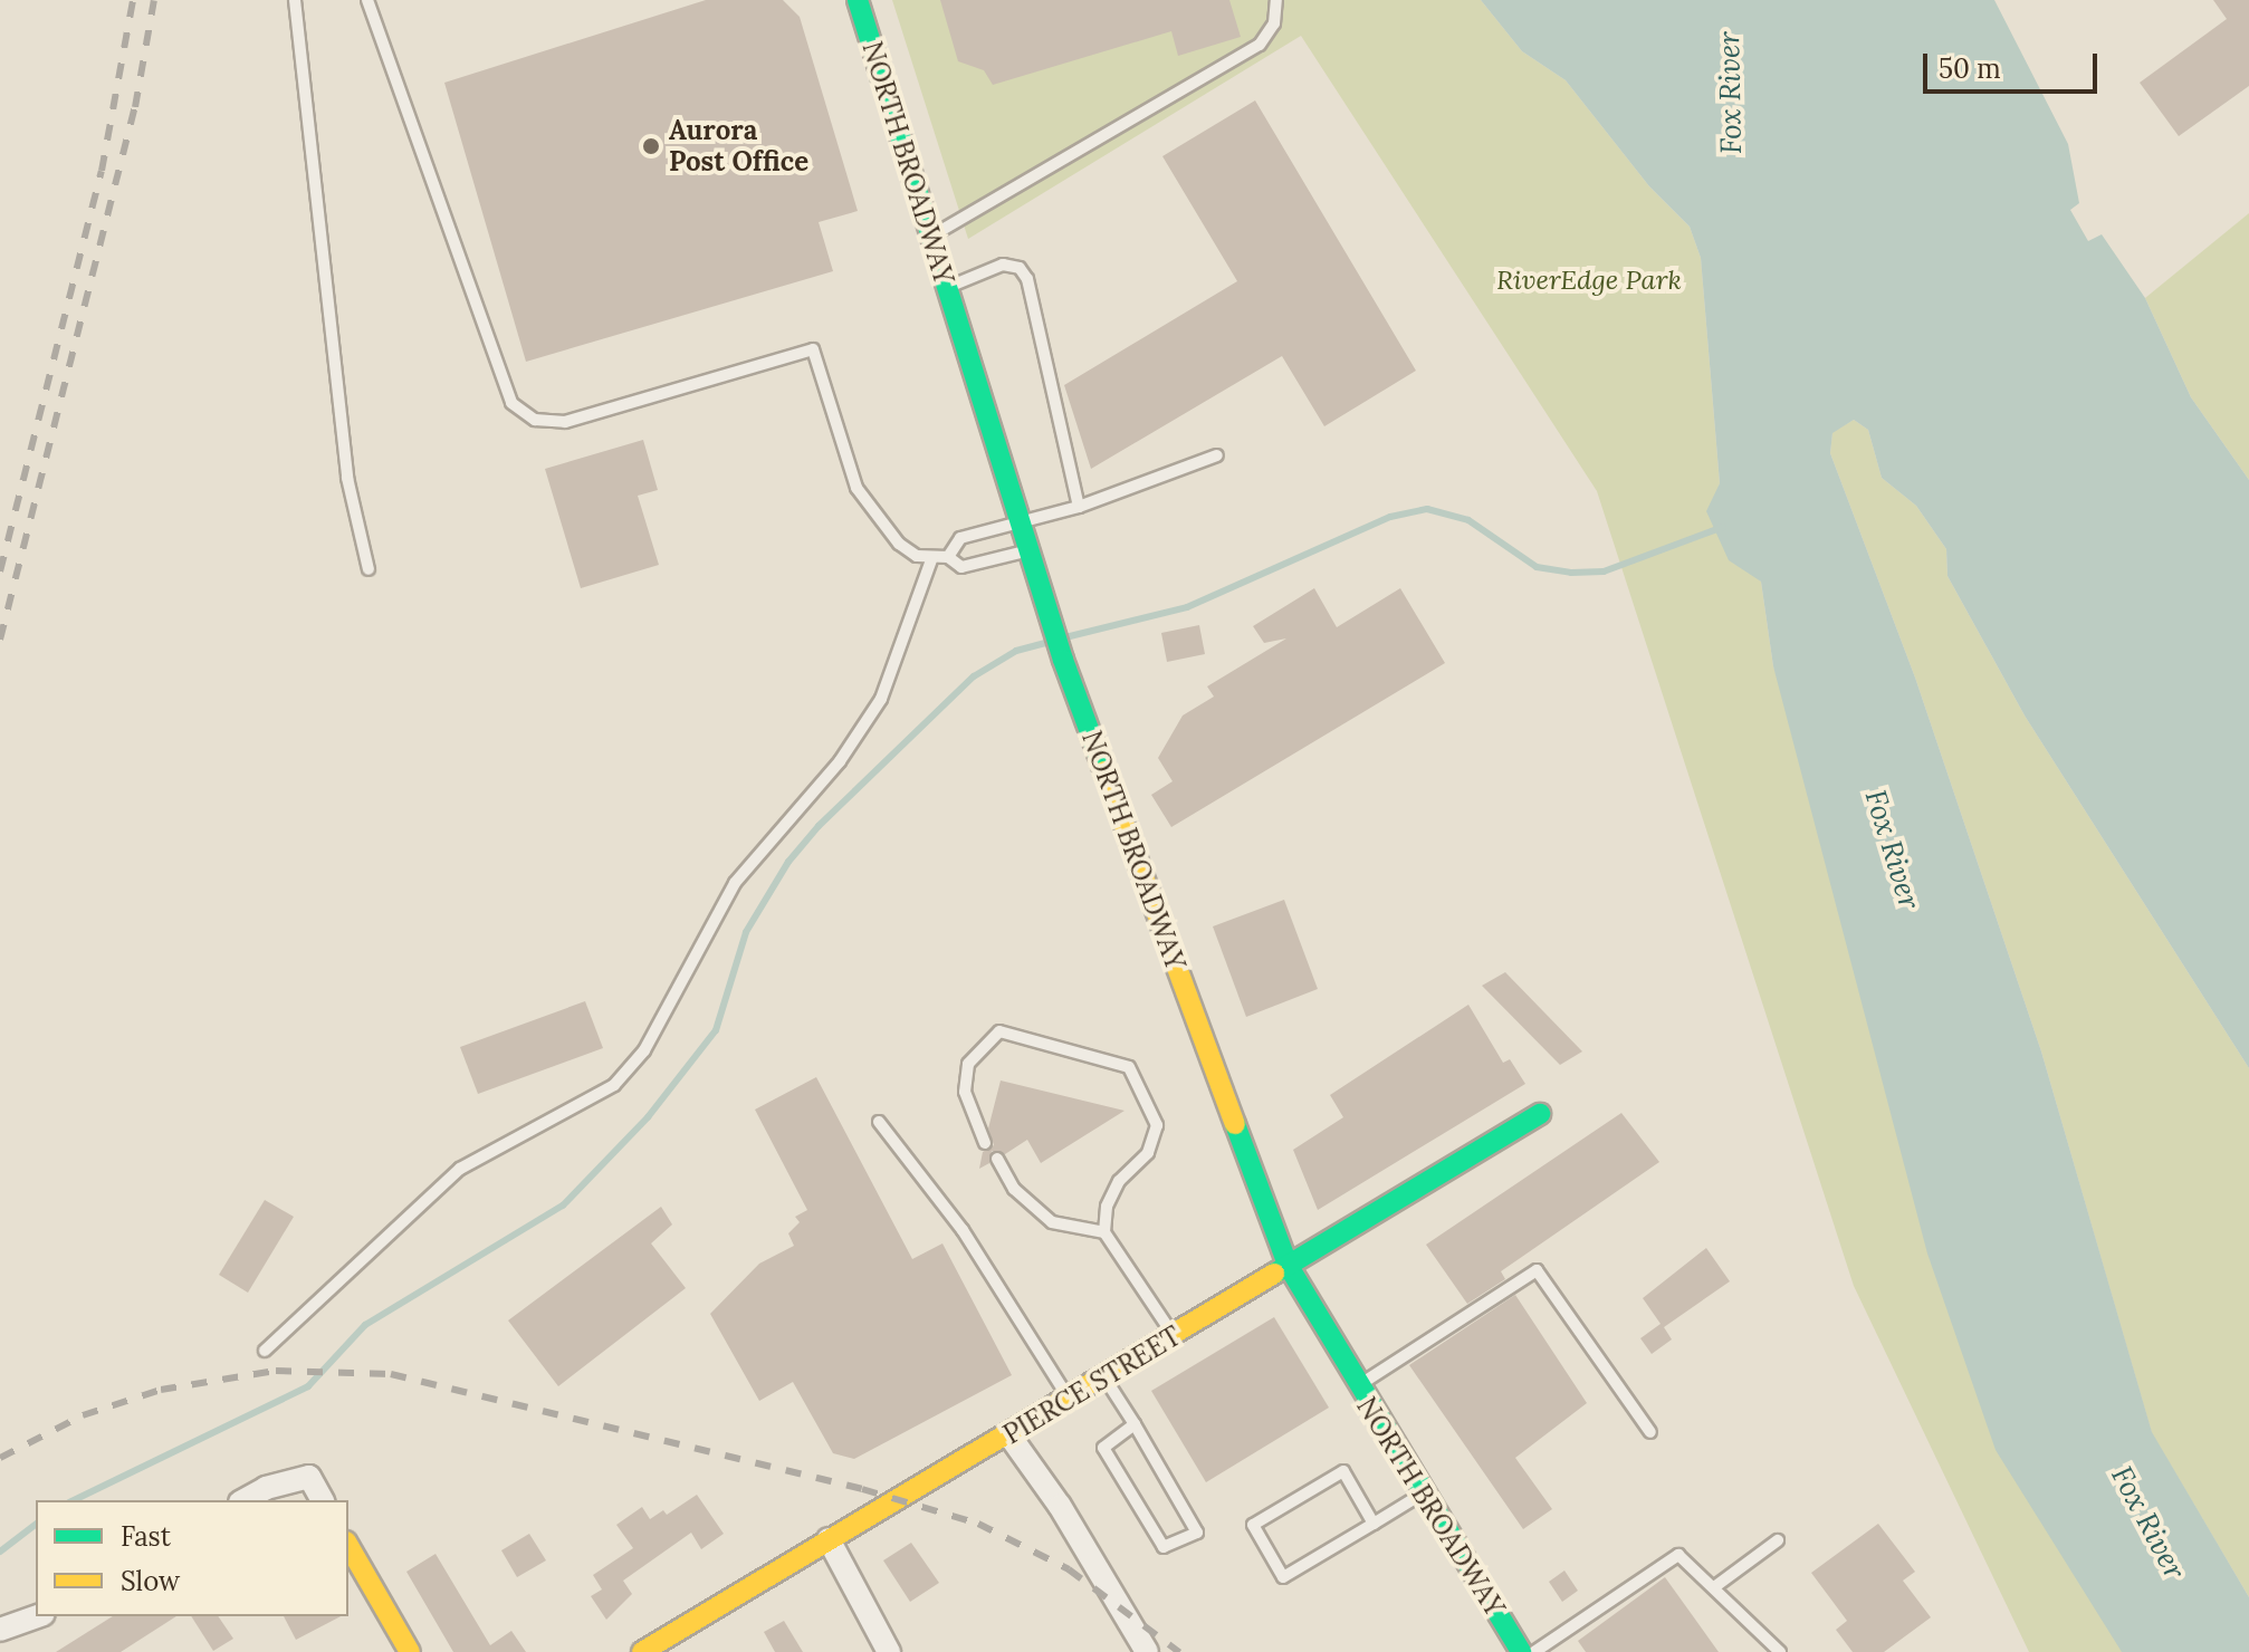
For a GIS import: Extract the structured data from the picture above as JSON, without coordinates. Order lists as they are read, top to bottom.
{
  "streets": {
    "main road": ["NORTH BROADWAY", "PIERCE STREET"]
  },
  "crossings": [
    ["NORTH BROADWAY", "PIERCE STREET"]
  ],
  "water": ["Fox River"],
  "parks": ["RiverEdge Park"],
  "places": ["Aurora Post Office"],
  "legend": ["Fast", "Slow"],
  "scale_bar": "50 m"
}
